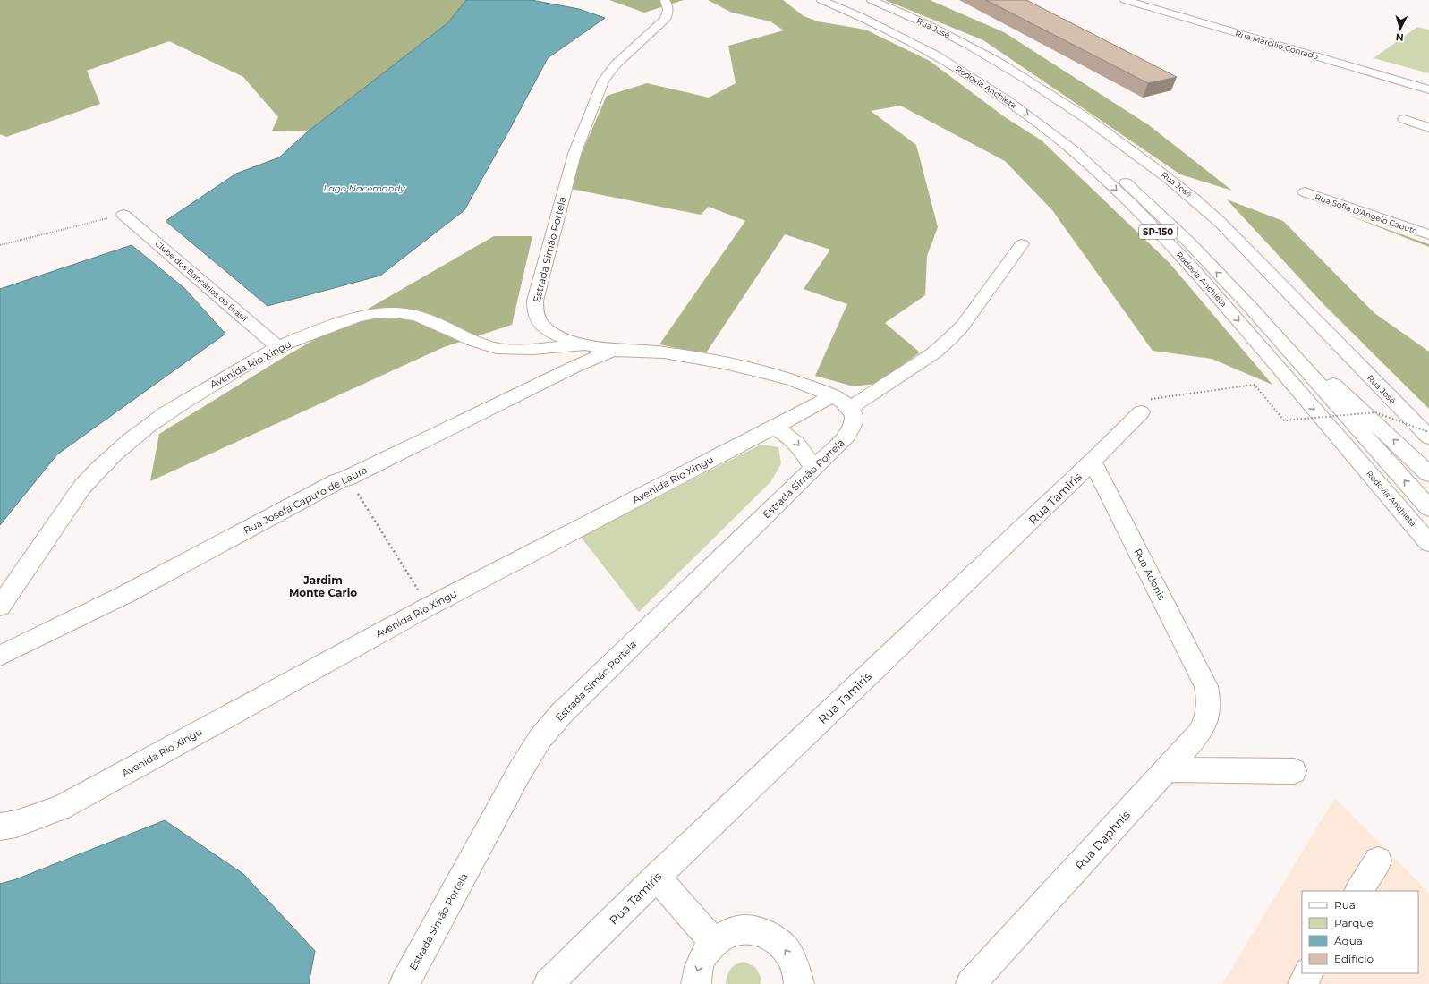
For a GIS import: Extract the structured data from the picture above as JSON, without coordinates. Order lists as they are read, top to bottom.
{
  "streets": {
    "main road": [
      "Rua José",
      "Rua Marcilio Conrado",
      "Rodovia Anchieta",
      "Rua Sofia D'Angelo Caputo",
      "SP-150",
      "Estrada Simão Portela",
      "Clube dos Bancários do Brasil",
      "Avenida Rio Xingu",
      "Rua Tamiris",
      "Rua Josefa Caputo de Laura",
      "Rua Adonis",
      "Rua Daphnis"
    ]
  },
  "crossings": [
    ["Estrada Simão Portela", "Avenida Rio Xingu"],
    ["Estrada Simão Portela", "Rua Josefa Caputo de Laura"],
    ["Clube dos Bancários do Brasil", "Avenida Rio Xingu"],
    ["Rua Tamiris", "Rua Adonis"],
    ["Rua Adonis", "Rua Daphnis"]
  ],
  "districts": ["Jardim Monte Carlo"],
  "water": ["Lago Nacemandy"],
  "legend": [
    "Rua",
    "Parque",
    "Água",
    "Edifício"
  ],
  "north": "bottom"
}
